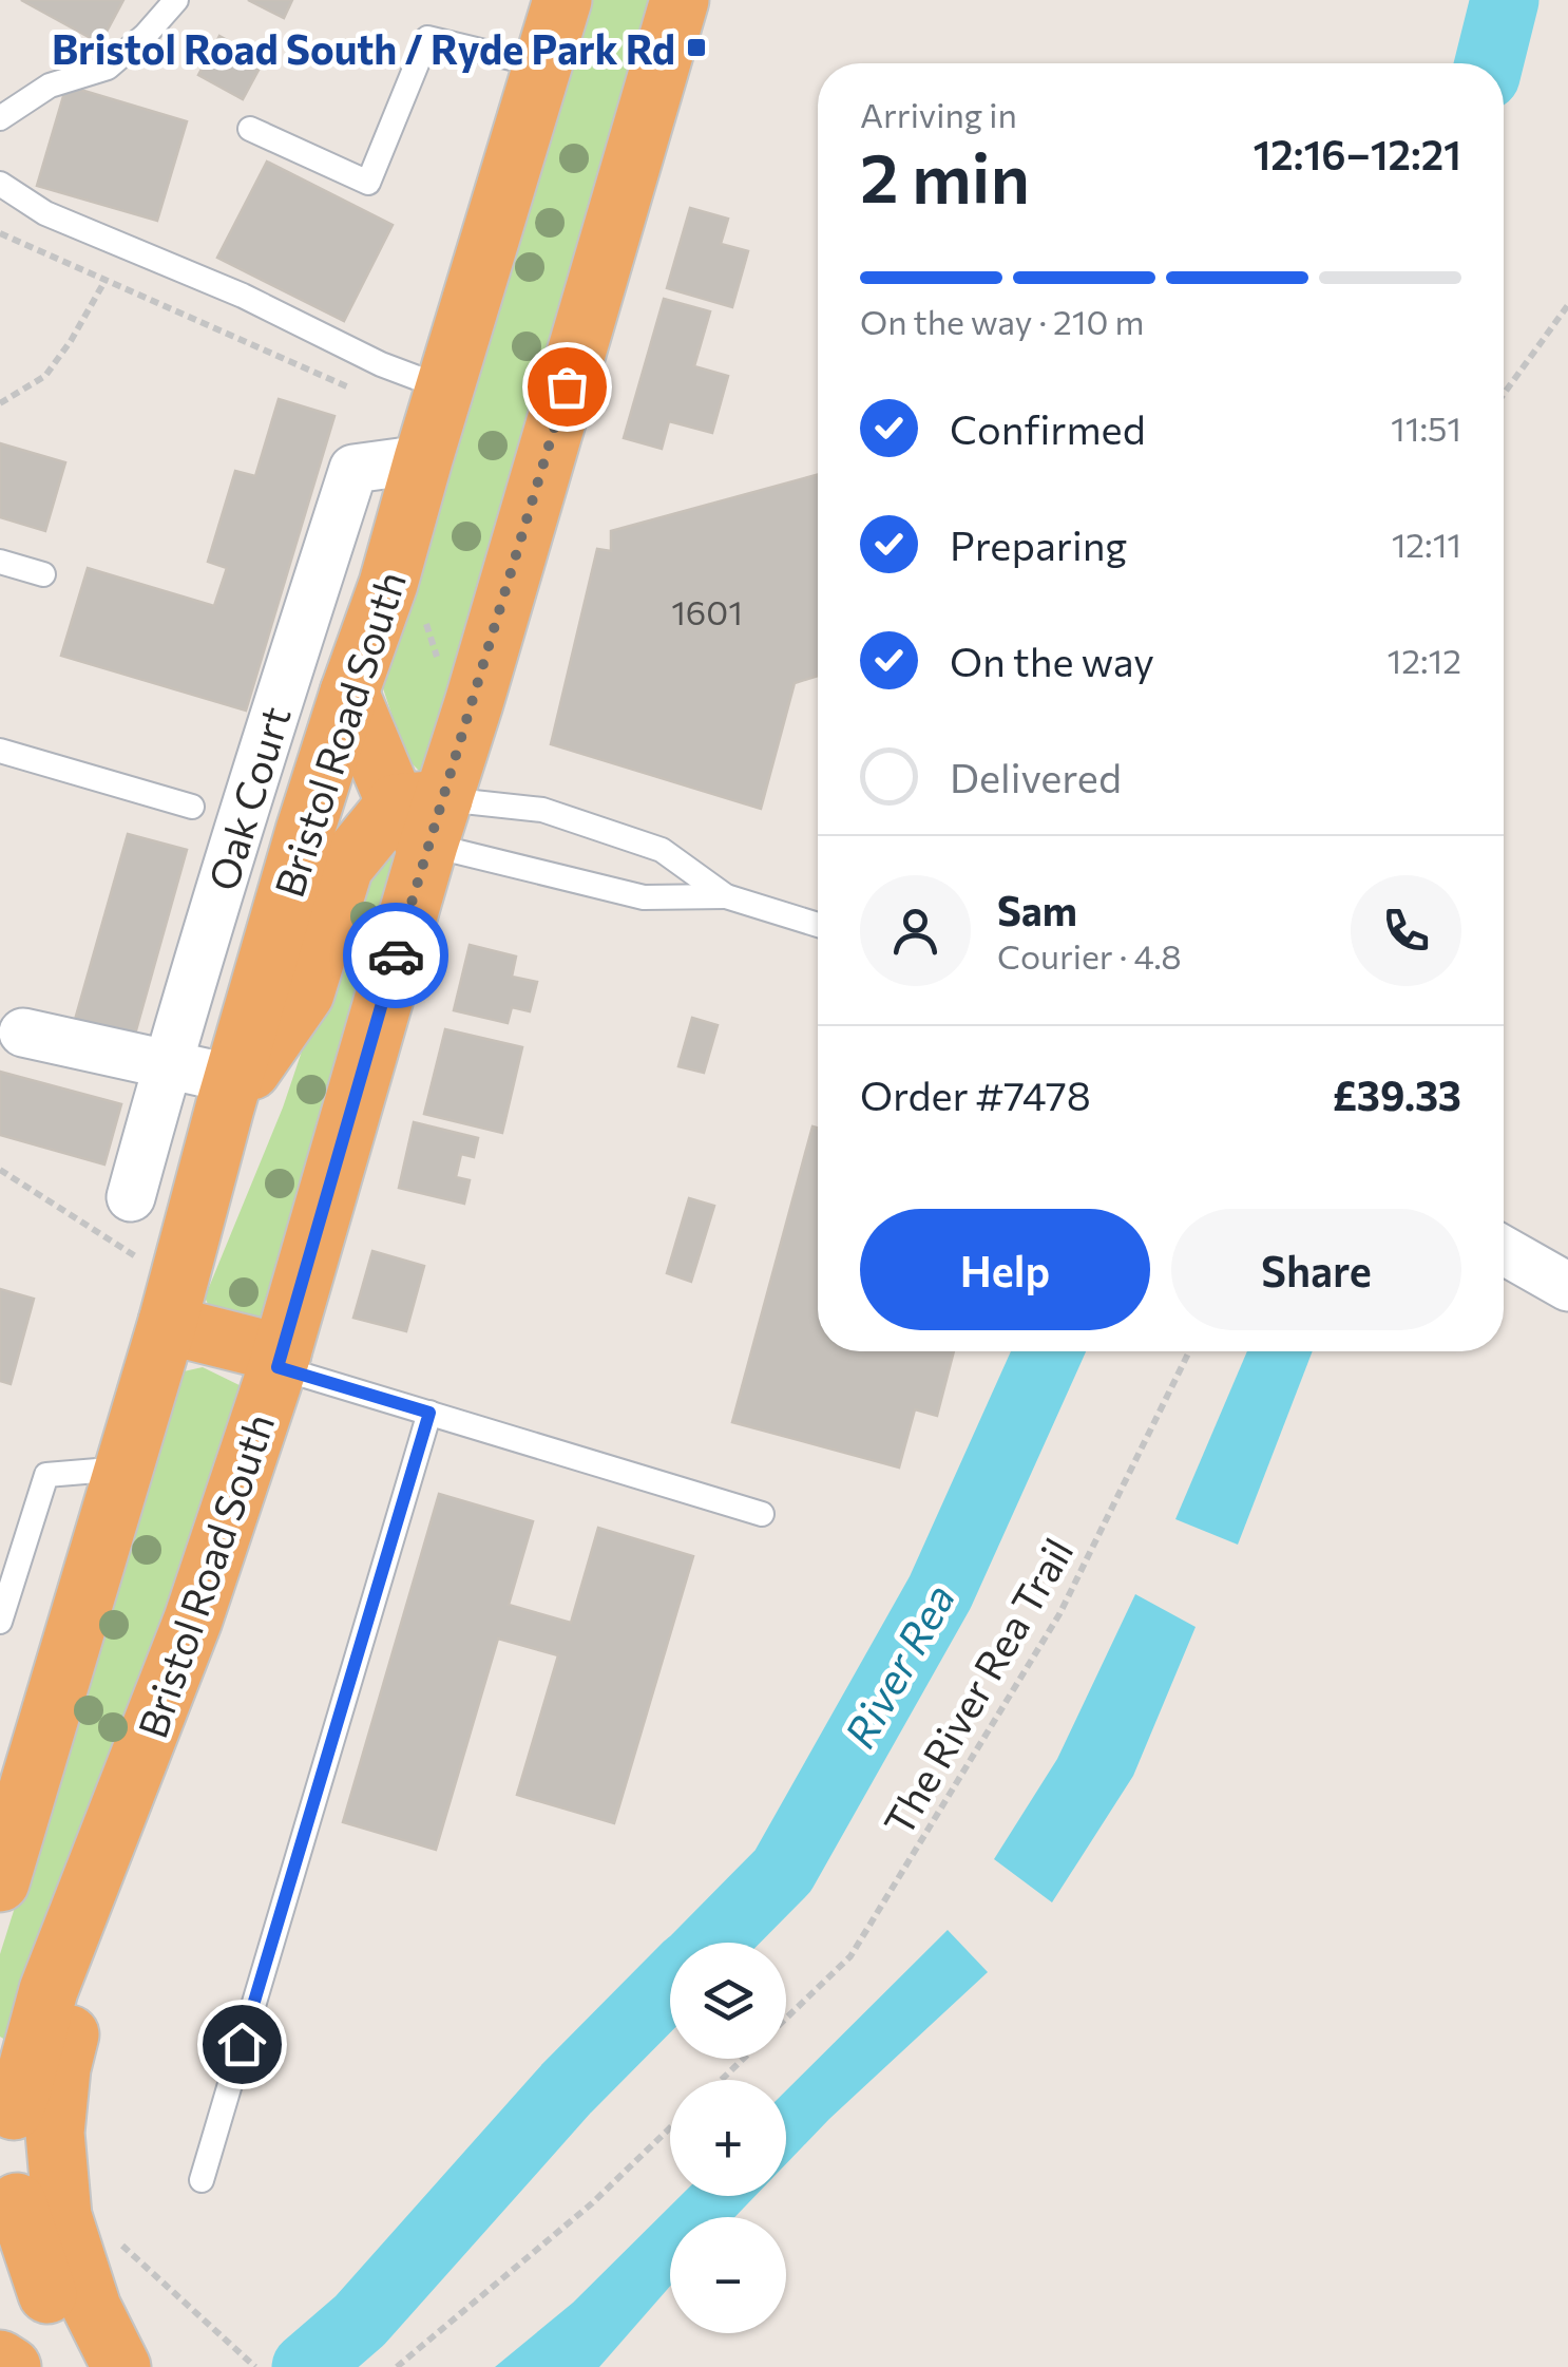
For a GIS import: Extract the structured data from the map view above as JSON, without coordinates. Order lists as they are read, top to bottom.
{
  "streets": {
    "highway": ["Bristol Road South"],
    "street": ["Oak Court"],
    "path": ["The River Rea Trail"]
  },
  "crossings": [
    ["Bristol Road South", "Oak Court"]
  ],
  "water": ["River Rea"],
  "places": {
    "transit": ["Bristol Road South / Ryde Park Rd"]
  },
  "house_numbers": ["1601"],
  "page": {
    "heading": ["2 min", "Arriving in", "12:16–12:21"],
    "panel": [
      "Sam",
      "Courier · 4.8",
      "Order #7478",
      "£39.33"
    ],
    "bar": "On the way · 210 m",
    "list": [
      ["Confirmed", "11:51"],
      ["Preparing", "12:11"],
      ["On the way", "12:12"],
      "Delivered"
    ],
    "buttons": ["Help", "Share"],
    "map_buttons": ["+", "−"]
  }
}
